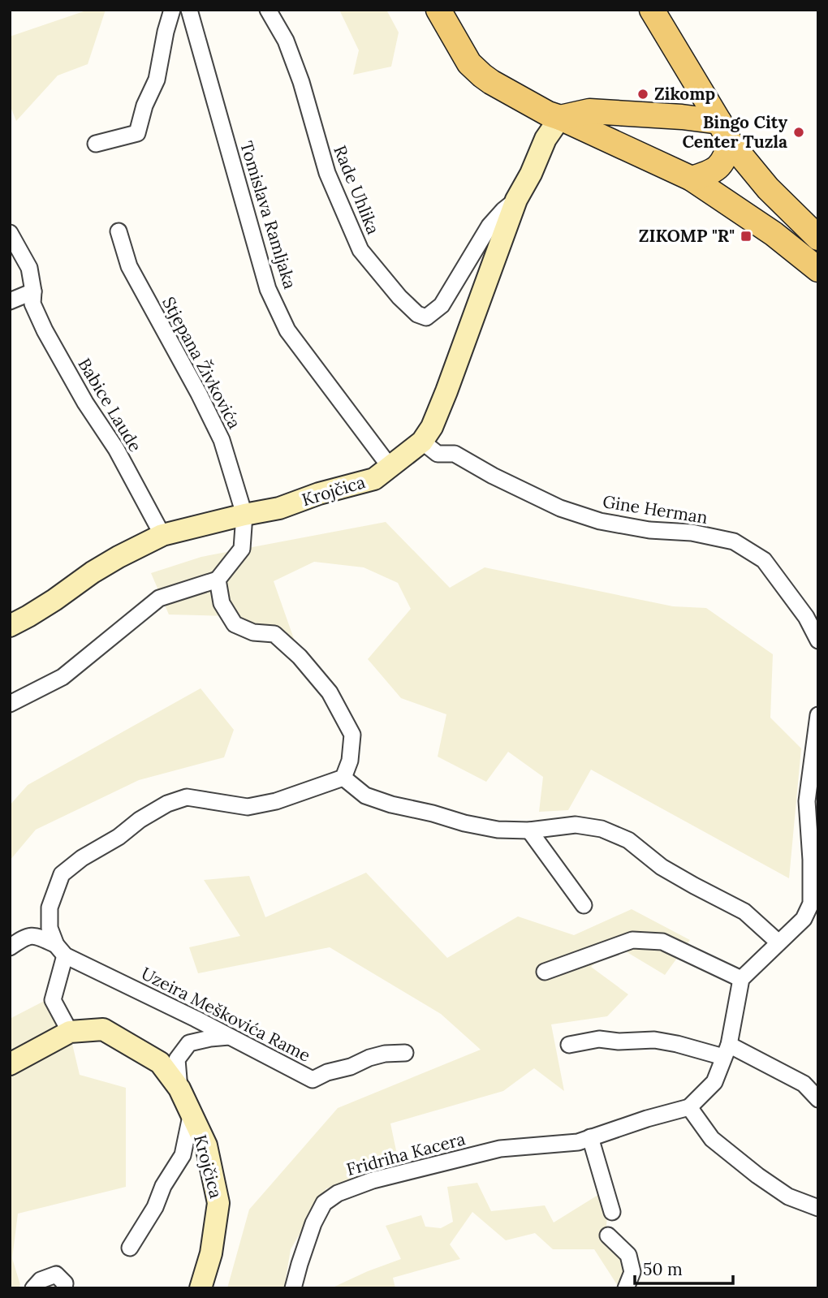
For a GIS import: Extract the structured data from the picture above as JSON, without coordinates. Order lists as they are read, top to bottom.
{
  "streets": {
    "main road": ["Krojčica"],
    "street": [
      "Rade Uhlika",
      "Tomislava Ramljaka",
      "Stjepana Živkovića",
      "Babice Laude",
      "Gine Herman",
      "Uzeira Meškovića Rame",
      "Fridriha Kacera"
    ]
  },
  "crossings": [
    ["Rade Uhlika", "Krojčica"],
    ["Tomislava Ramljaka", "Krojčica"],
    ["Stjepana Živkovića", "Krojčica"],
    ["Babice Laude", "Krojčica"],
    ["Krojčica", "Gine Herman"]
  ],
  "places": {
    "other": ["Zikomp", "Bingo City Center Tuzla"],
    "transit": ["ZIKOMP \"R\""]
  },
  "scale_bar": "50 m"
}
